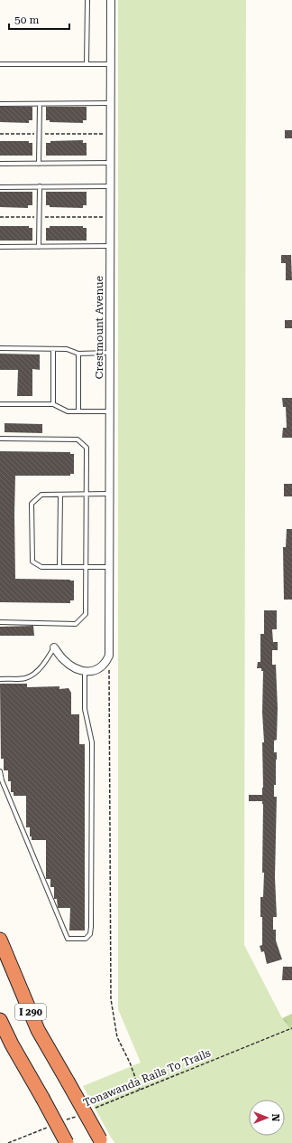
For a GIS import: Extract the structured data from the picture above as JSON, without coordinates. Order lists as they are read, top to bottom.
{
  "streets": {
    "highway": ["I 290"],
    "street": ["Crestmount Avenue"],
    "path": ["Tonawanda Rails To Trails"]
  },
  "scale_bar": "50 m",
  "north": "right"
}
